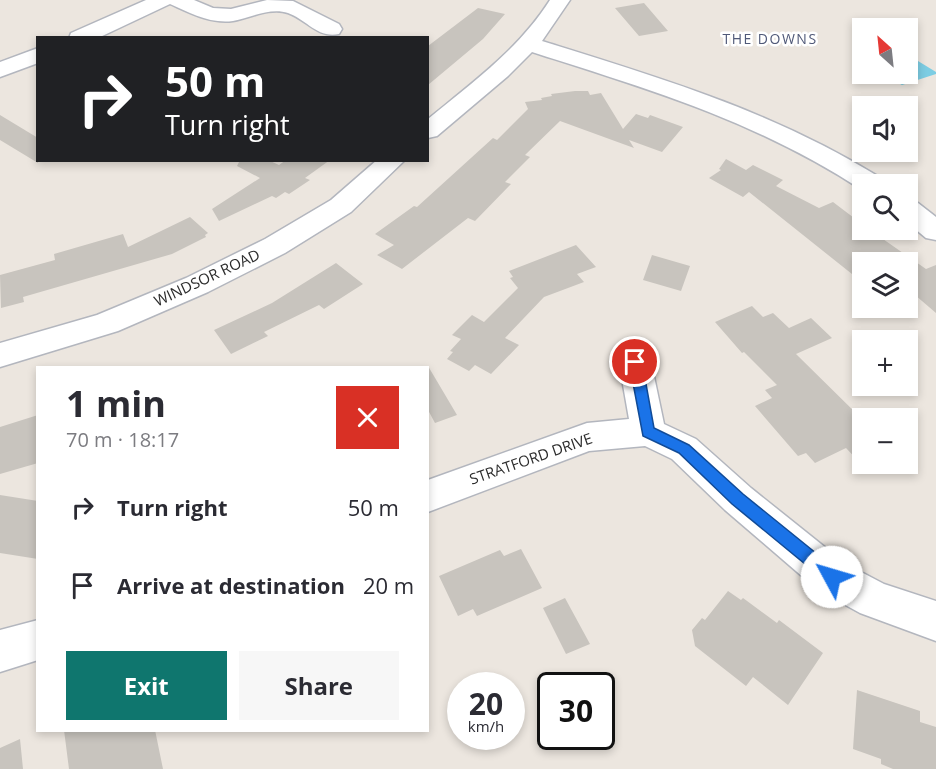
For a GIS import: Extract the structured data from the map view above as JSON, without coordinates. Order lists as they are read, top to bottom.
{
  "streets": {
    "street": ["WINDSOR ROAD", "STRATFORD DRIVE"]
  },
  "districts": ["THE DOWNS"],
  "north": "top left",
  "page": {
    "map_buttons": ["+", "−"],
    "turn": ["50 m", "Turn right"],
    "heading": ["1 min", "70 m · 18:17"],
    "list": [
      {
        "name": "Turn right",
        "value": "50 m"
      },
      {
        "name": "Arrive at destination",
        "value": "20 m"
      }
    ],
    "buttons": ["Exit", "Share"],
    "speed": "20 km/h",
    "limit": "30"
  }
}
